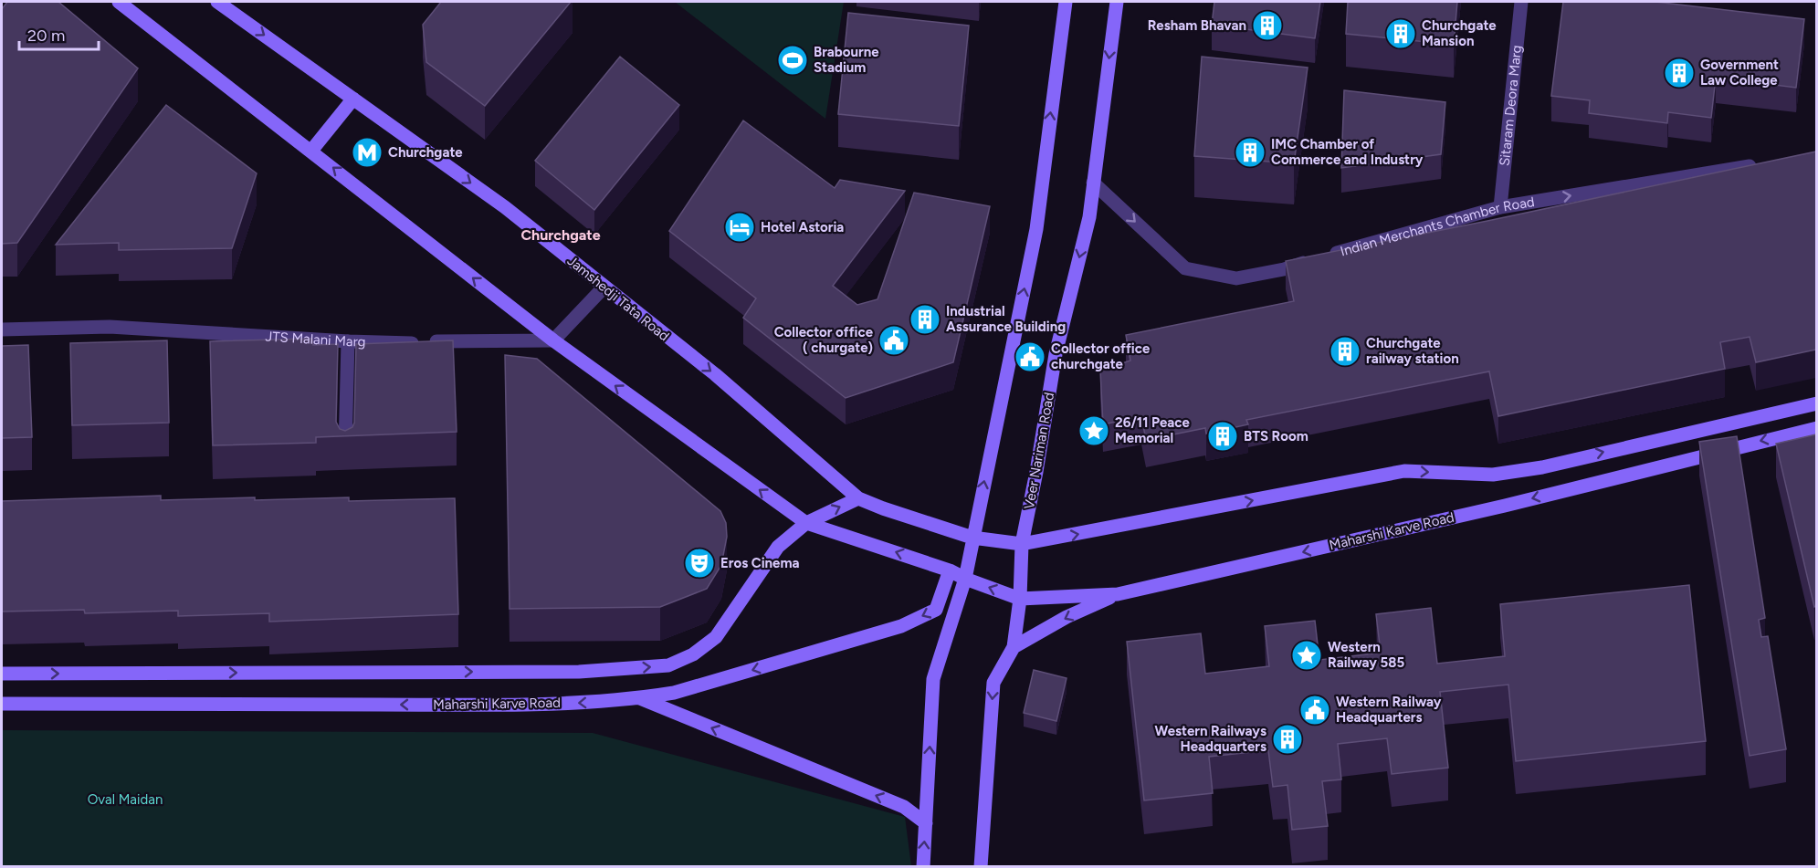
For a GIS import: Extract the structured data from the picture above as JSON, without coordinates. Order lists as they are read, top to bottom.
{
  "streets": {
    "main road": ["Jamshedji Tata Road", "Veer Nariman Road", "Maharshi Karve Road"],
    "street": ["Sitaram Deora Marg", "Indian Merchants Chamber Road", "JTS Malani Marg"]
  },
  "crossings": [
    ["Sitaram Deora Marg", "Indian Merchants Chamber Road"],
    ["Indian Merchants Chamber Road", "Veer Nariman Road"],
    ["Veer Nariman Road", "Maharshi Karve Road"]
  ],
  "one_way": ["Indian Merchants Chamber Road"],
  "districts": ["Churchgate"],
  "parks": ["Oval Maidan"],
  "places": {
    "building": [
      "Resham Bhavan",
      "Churchgate Mansion",
      "Government Law College",
      "IMC Chamber of Commerce and Industry",
      "Industrial Assurance Building",
      "Churchgate railway station",
      "BTS Room",
      "Western Railways Headquarters"
    ],
    "sports": ["Brabourne Stadium"],
    "metro station": ["Churchgate"],
    "hotel": ["Hotel Astoria"],
    "public building": ["Collector office ( churgate)", "Collector office churchgate", "Western Railway Headquarters"],
    "place": ["26/11 Peace Memorial", "Western Railway 585"],
    "theatre": ["Eros Cinema"]
  },
  "scale_bar": "20 m"
}
